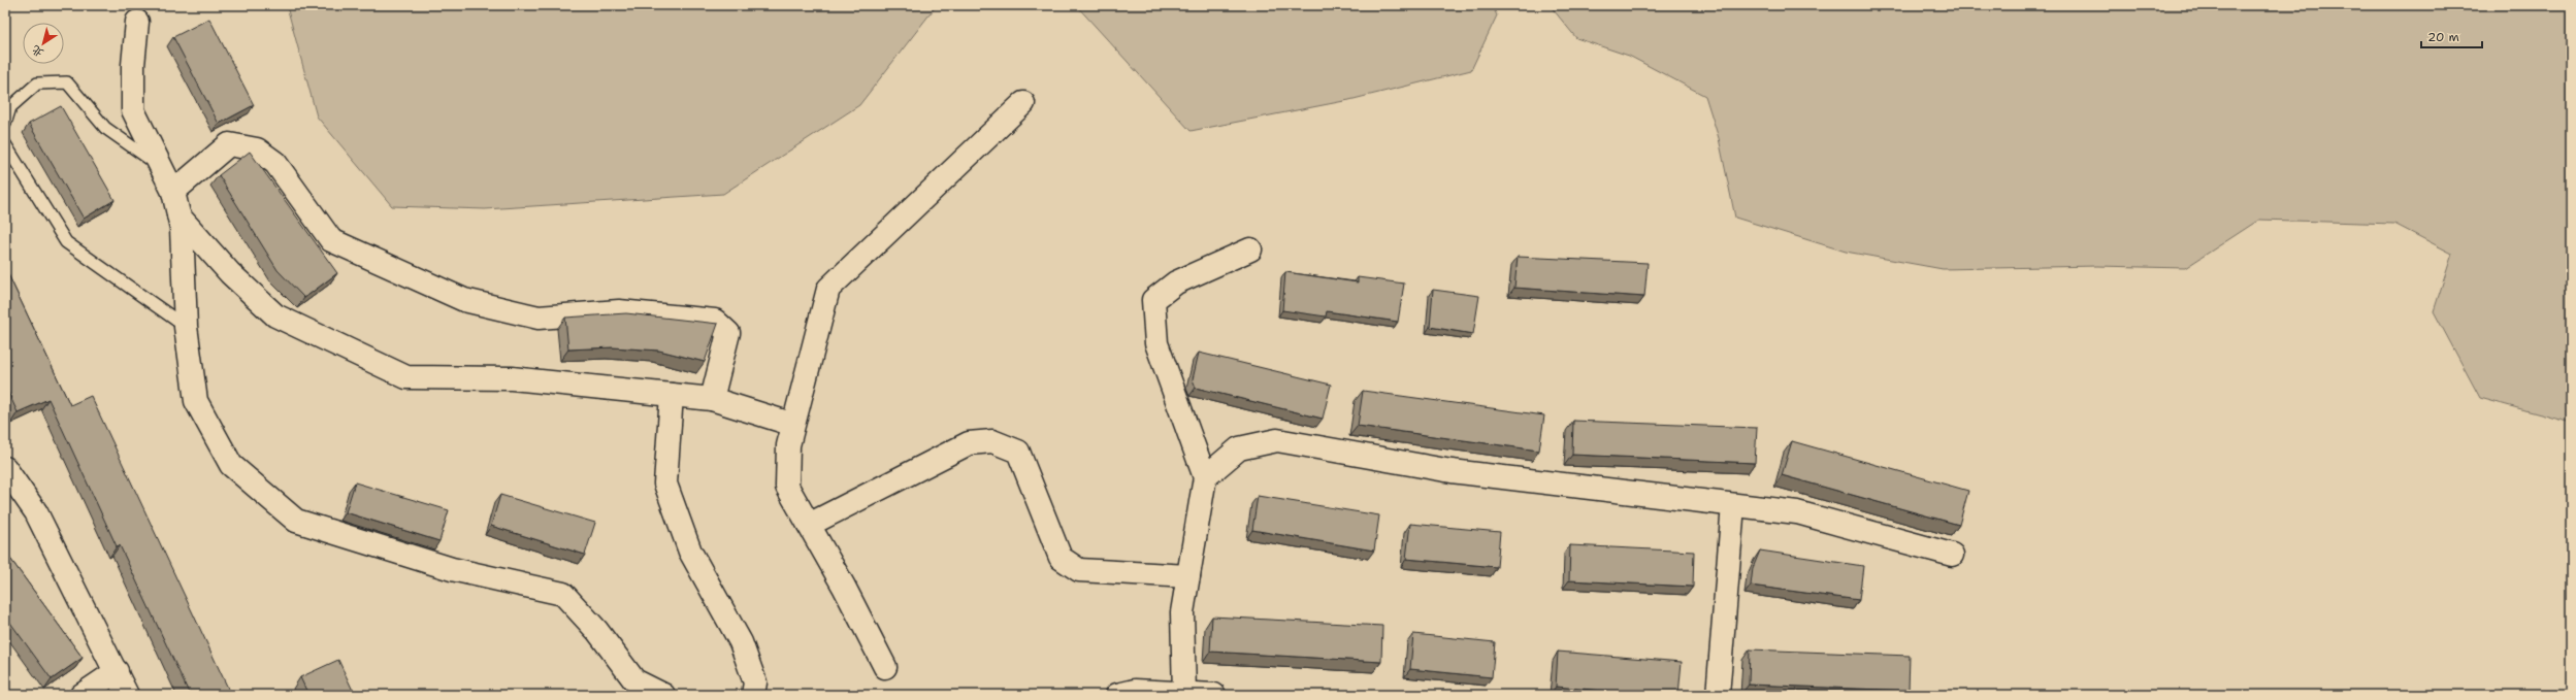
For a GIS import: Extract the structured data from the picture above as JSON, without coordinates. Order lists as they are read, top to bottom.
{
  "scale_bar": "20 m",
  "north": "bottom left"
}
